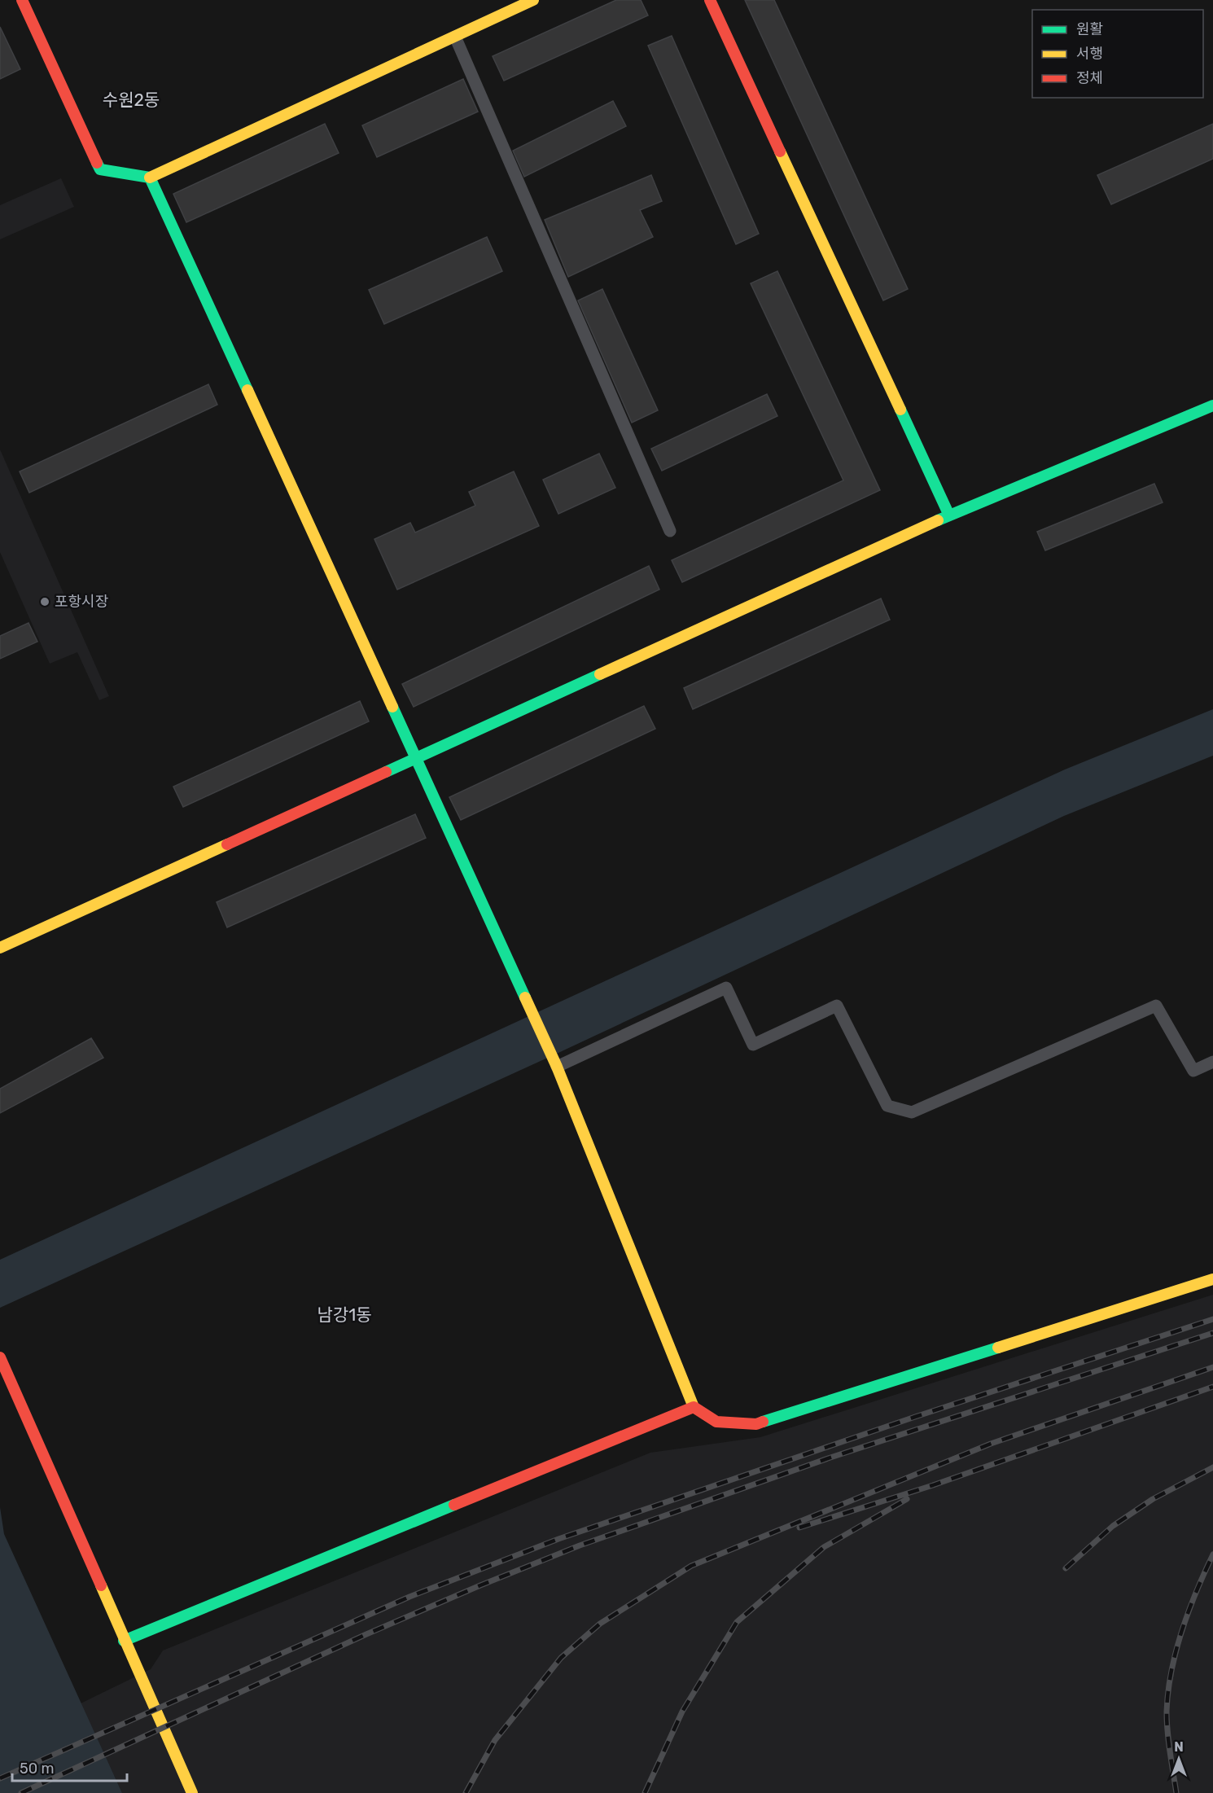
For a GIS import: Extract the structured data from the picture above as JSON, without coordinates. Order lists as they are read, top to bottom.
{
  "districts": ["수원2동", "남강1동"],
  "places": ["포항시장"],
  "legend": ["원활", "서행", "정체"],
  "scale_bar": "50 m",
  "north": "top"
}
